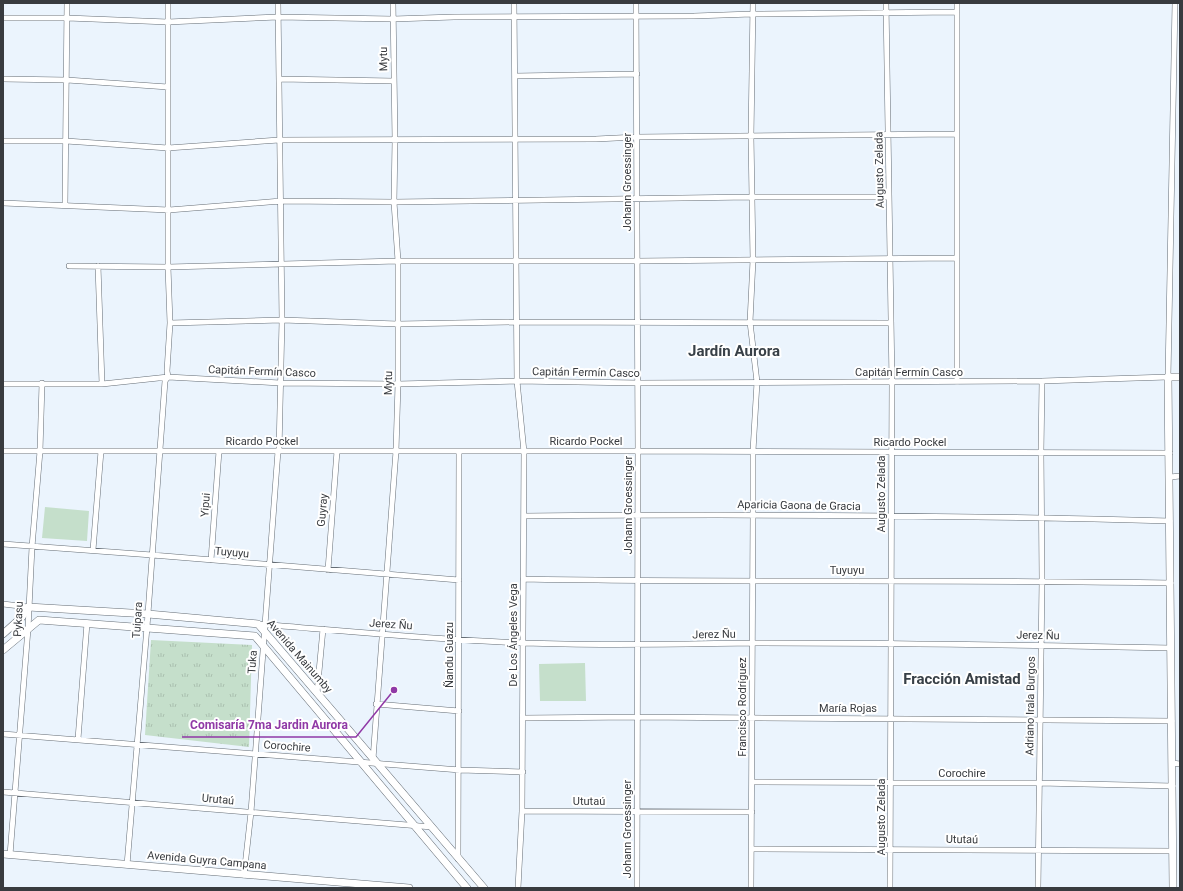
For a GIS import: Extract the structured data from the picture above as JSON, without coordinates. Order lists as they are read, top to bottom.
{
  "streets": {
    "street": [
      "Mytu",
      "Augusto Zelada",
      "Johann Groessinger",
      "Capitán Fermín Casco",
      "Ricardo Pockel",
      "Yipui",
      "Aparicia Gaona de Gracia",
      "Guyray",
      "Tuyuyu",
      "Pykasu",
      "Tuipara",
      "Jerez Ñu",
      "De Los Ángeles Vega",
      "Ñandu Guazu",
      "Avenida Mainumby",
      "Tuka",
      "Adriano Irala Burgos",
      "Francisco Rodríguez",
      "María Rojas",
      "Corochire",
      "Urutaú",
      "Ututaú",
      "Avenida Guyra Campana"
    ]
  },
  "crossings": [
    ["Mytu", "Capitán Fermín Casco"],
    ["Mytu", "Ricardo Pockel"],
    ["Mytu", "Tuyuyu"],
    ["Mytu", "Jerez Ñu"],
    ["Mytu", "Avenida Mainumby"],
    ["Mytu", "Corochire"],
    ["Augusto Zelada", "Capitán Fermín Casco"],
    ["Augusto Zelada", "Ricardo Pockel"],
    ["Augusto Zelada", "Aparicia Gaona de Gracia"],
    ["Augusto Zelada", "Tuyuyu"],
    ["Augusto Zelada", "Jerez Ñu"],
    ["Augusto Zelada", "María Rojas"],
    ["Augusto Zelada", "Corochire"],
    ["Augusto Zelada", "Ututaú"],
    ["Johann Groessinger", "Capitán Fermín Casco"],
    ["Johann Groessinger", "Ricardo Pockel"],
    ["Johann Groessinger", "Aparicia Gaona de Gracia"],
    ["Johann Groessinger", "Tuyuyu"],
    ["Johann Groessinger", "Jerez Ñu"],
    ["Johann Groessinger", "María Rojas"],
    ["Johann Groessinger", "Ututaú"],
    ["Capitán Fermín Casco", "Pykasu"],
    ["Capitán Fermín Casco", "Tuipara"],
    ["Capitán Fermín Casco", "De Los Ángeles Vega"],
    ["Capitán Fermín Casco", "Tuka"],
    ["Capitán Fermín Casco", "Adriano Irala Burgos"],
    ["Capitán Fermín Casco", "Francisco Rodríguez"],
    ["Ricardo Pockel", "Yipui"],
    ["Ricardo Pockel", "Guyray"],
    ["Ricardo Pockel", "Pykasu"],
    ["Ricardo Pockel", "Tuipara"],
    ["Ricardo Pockel", "De Los Ángeles Vega"],
    ["Ricardo Pockel", "Ñandu Guazu"],
    ["Ricardo Pockel", "Tuka"],
    ["Ricardo Pockel", "Adriano Irala Burgos"],
    ["Ricardo Pockel", "Francisco Rodríguez"],
    ["Yipui", "Tuyuyu"],
    ["Aparicia Gaona de Gracia", "De Los Ángeles Vega"],
    ["Aparicia Gaona de Gracia", "Adriano Irala Burgos"],
    ["Aparicia Gaona de Gracia", "Francisco Rodríguez"],
    ["Guyray", "Tuyuyu"],
    ["Tuyuyu", "Pykasu"],
    ["Tuyuyu", "Tuipara"],
    ["Tuyuyu", "De Los Ángeles Vega"],
    ["Tuyuyu", "Ñandu Guazu"],
    ["Tuyuyu", "Tuka"],
    ["Tuyuyu", "Adriano Irala Burgos"],
    ["Tuyuyu", "Francisco Rodríguez"],
    ["Pykasu", "Avenida Mainumby"],
    ["Pykasu", "Corochire"],
    ["Pykasu", "Urutaú"],
    ["Pykasu", "Avenida Guyra Campana"],
    ["Tuipara", "Avenida Mainumby"],
    ["Tuipara", "Corochire"],
    ["Tuipara", "Urutaú"],
    ["Tuipara", "Avenida Guyra Campana"],
    ["Jerez Ñu", "De Los Ángeles Vega"],
    ["Jerez Ñu", "Ñandu Guazu"],
    ["Jerez Ñu", "Avenida Mainumby"],
    ["Jerez Ñu", "Tuka"],
    ["Jerez Ñu", "Adriano Irala Burgos"],
    ["Jerez Ñu", "Francisco Rodríguez"],
    ["De Los Ángeles Vega", "María Rojas"],
    ["De Los Ángeles Vega", "Corochire"],
    ["De Los Ángeles Vega", "Ututaú"],
    ["Ñandu Guazu", "Avenida Mainumby"],
    ["Ñandu Guazu", "Corochire"],
    ["Avenida Mainumby", "Tuka"],
    ["Avenida Mainumby", "Corochire"],
    ["Avenida Mainumby", "Urutaú"],
    ["Tuka", "Corochire"],
    ["Tuka", "Urutaú"],
    ["Tuka", "Avenida Guyra Campana"],
    ["Adriano Irala Burgos", "María Rojas"],
    ["Adriano Irala Burgos", "Corochire"],
    ["Adriano Irala Burgos", "Ututaú"],
    ["Francisco Rodríguez", "María Rojas"],
    ["Francisco Rodríguez", "Corochire"],
    ["Francisco Rodríguez", "Ututaú"]
  ],
  "districts": ["Jardín Aurora", "Fracción Amistad"],
  "places": ["Comisaría 7ma Jardin Aurora"]
}
